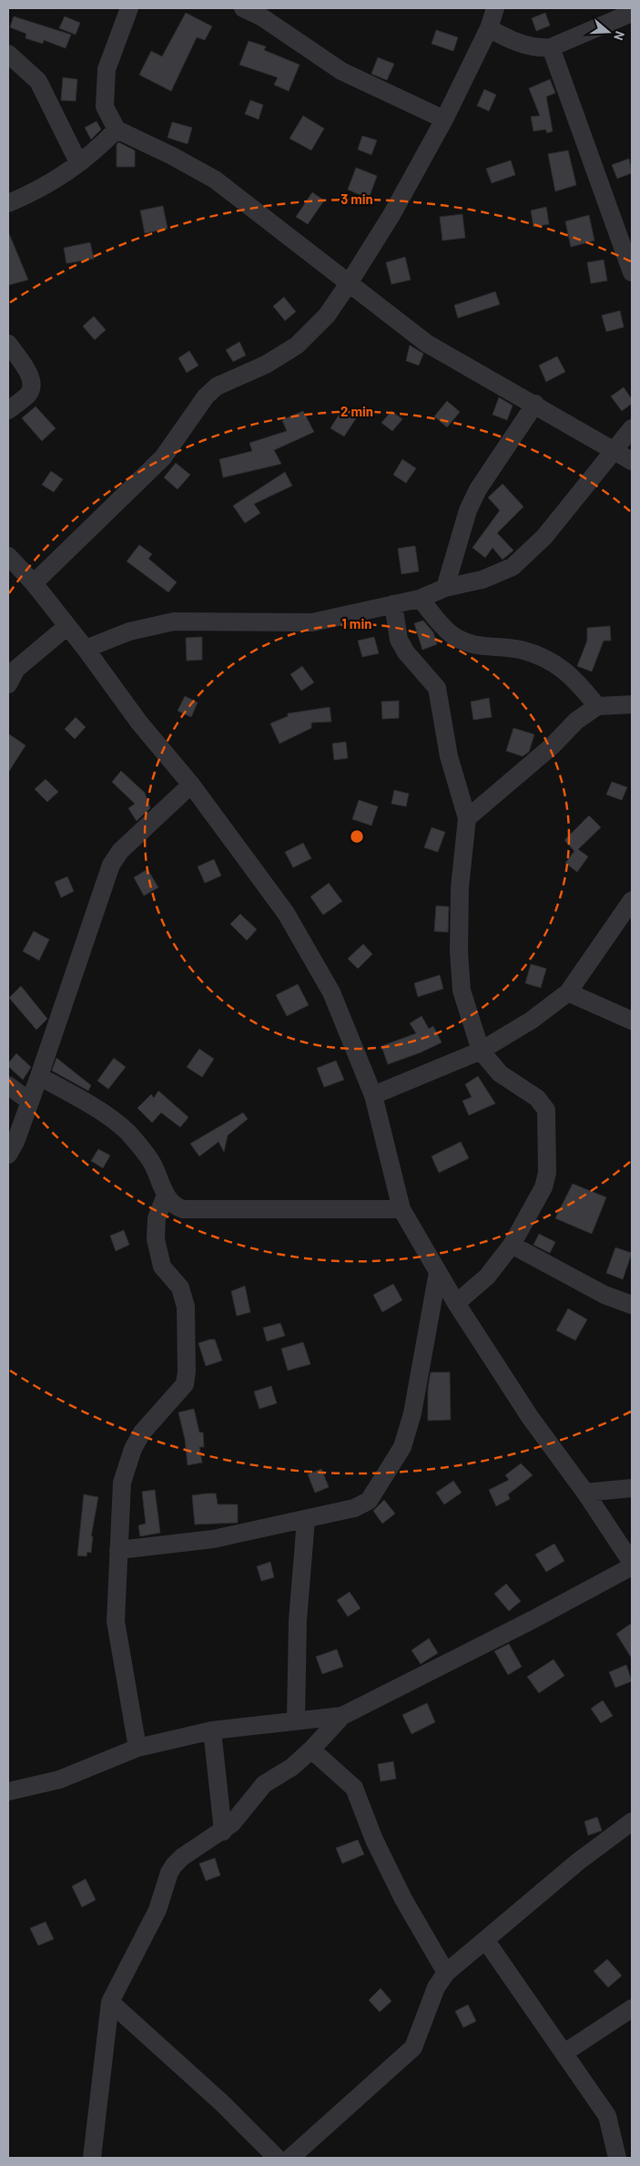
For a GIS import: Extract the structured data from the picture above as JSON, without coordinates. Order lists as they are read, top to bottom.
{
  "north": "right",
  "rings": ["3 min", "2 min", "1 min"]
}
